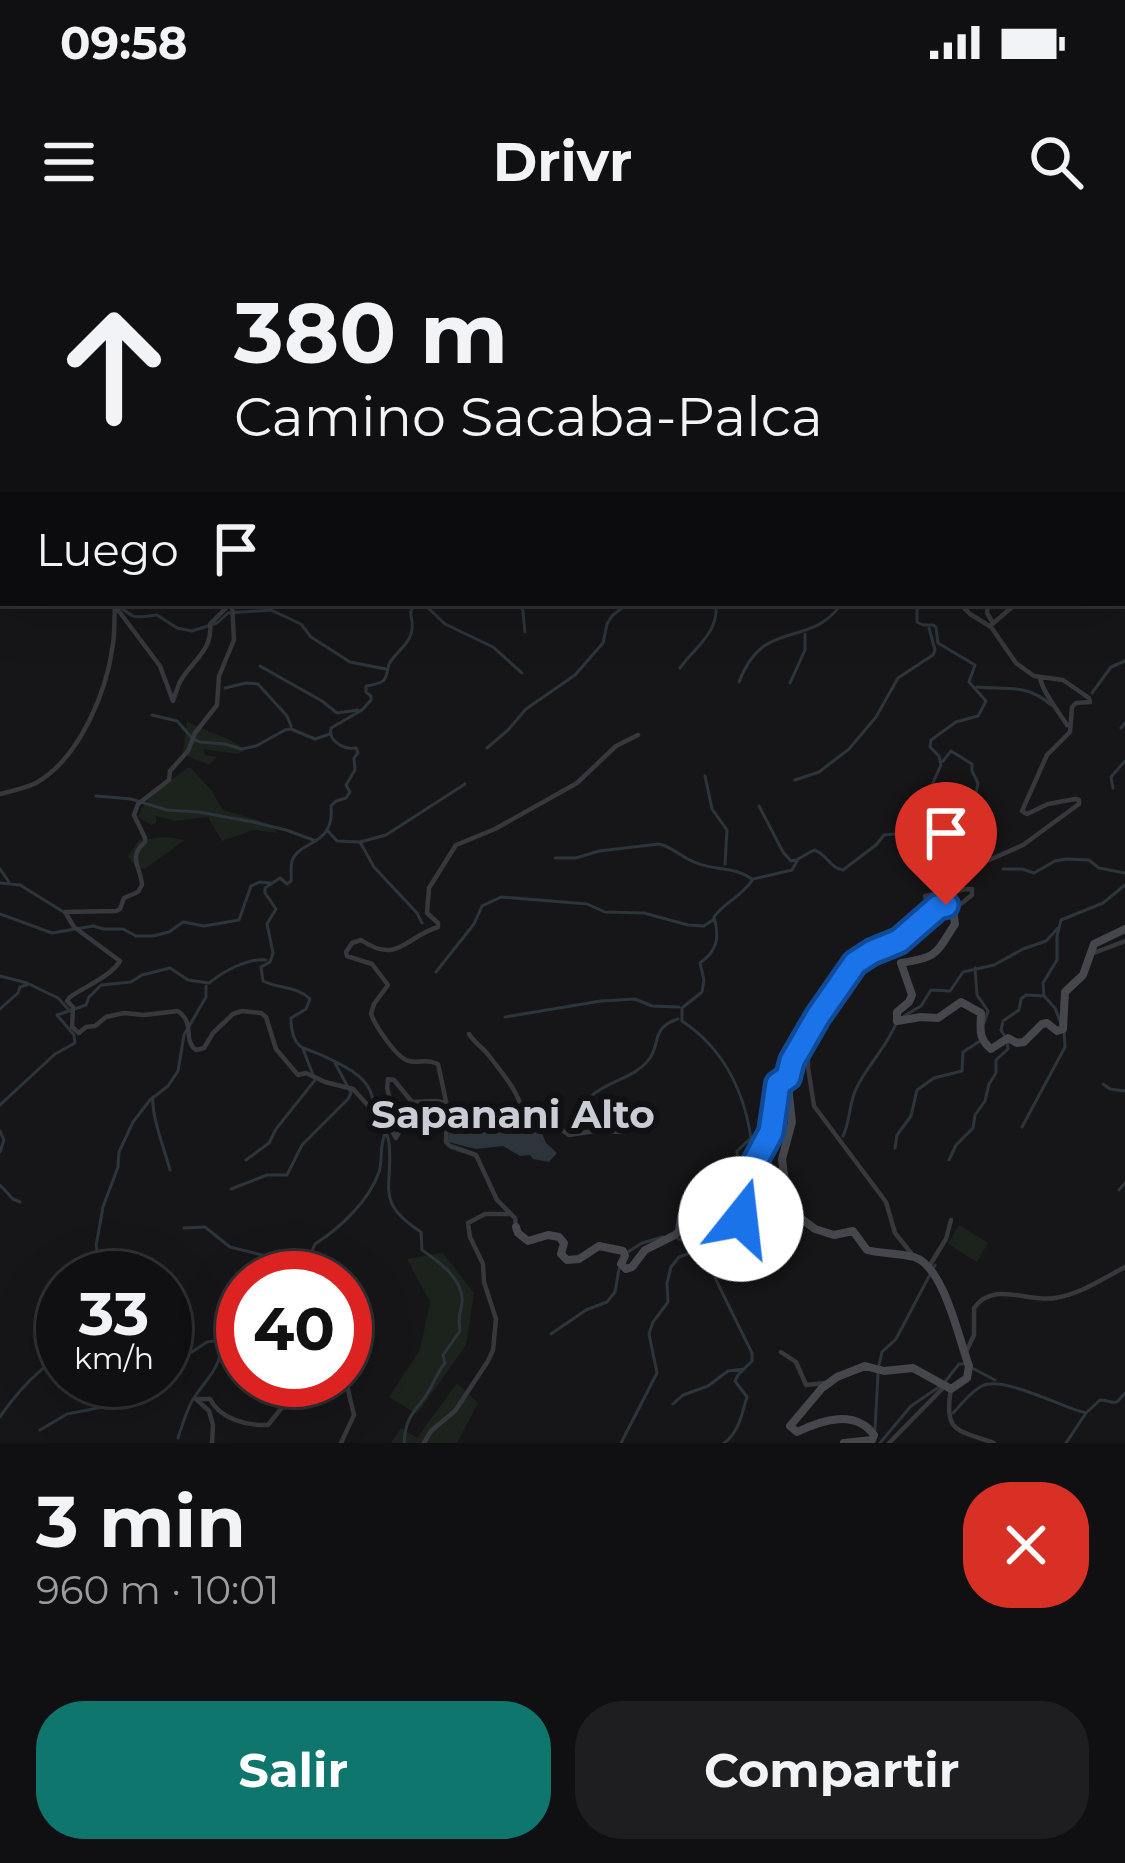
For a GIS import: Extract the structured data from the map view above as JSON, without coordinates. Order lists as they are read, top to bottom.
{
  "districts": ["Sapanani Alto"],
  "page": {
    "status": "09:58",
    "header": "Drivr",
    "turn": ["380 m", "Camino Sacaba-Palca"],
    "then": "Luego",
    "speed": "33 km/h",
    "limit": "40",
    "heading": ["3 min", "960 m · 10:01"],
    "buttons": ["Salir", "Compartir"]
  }
}
